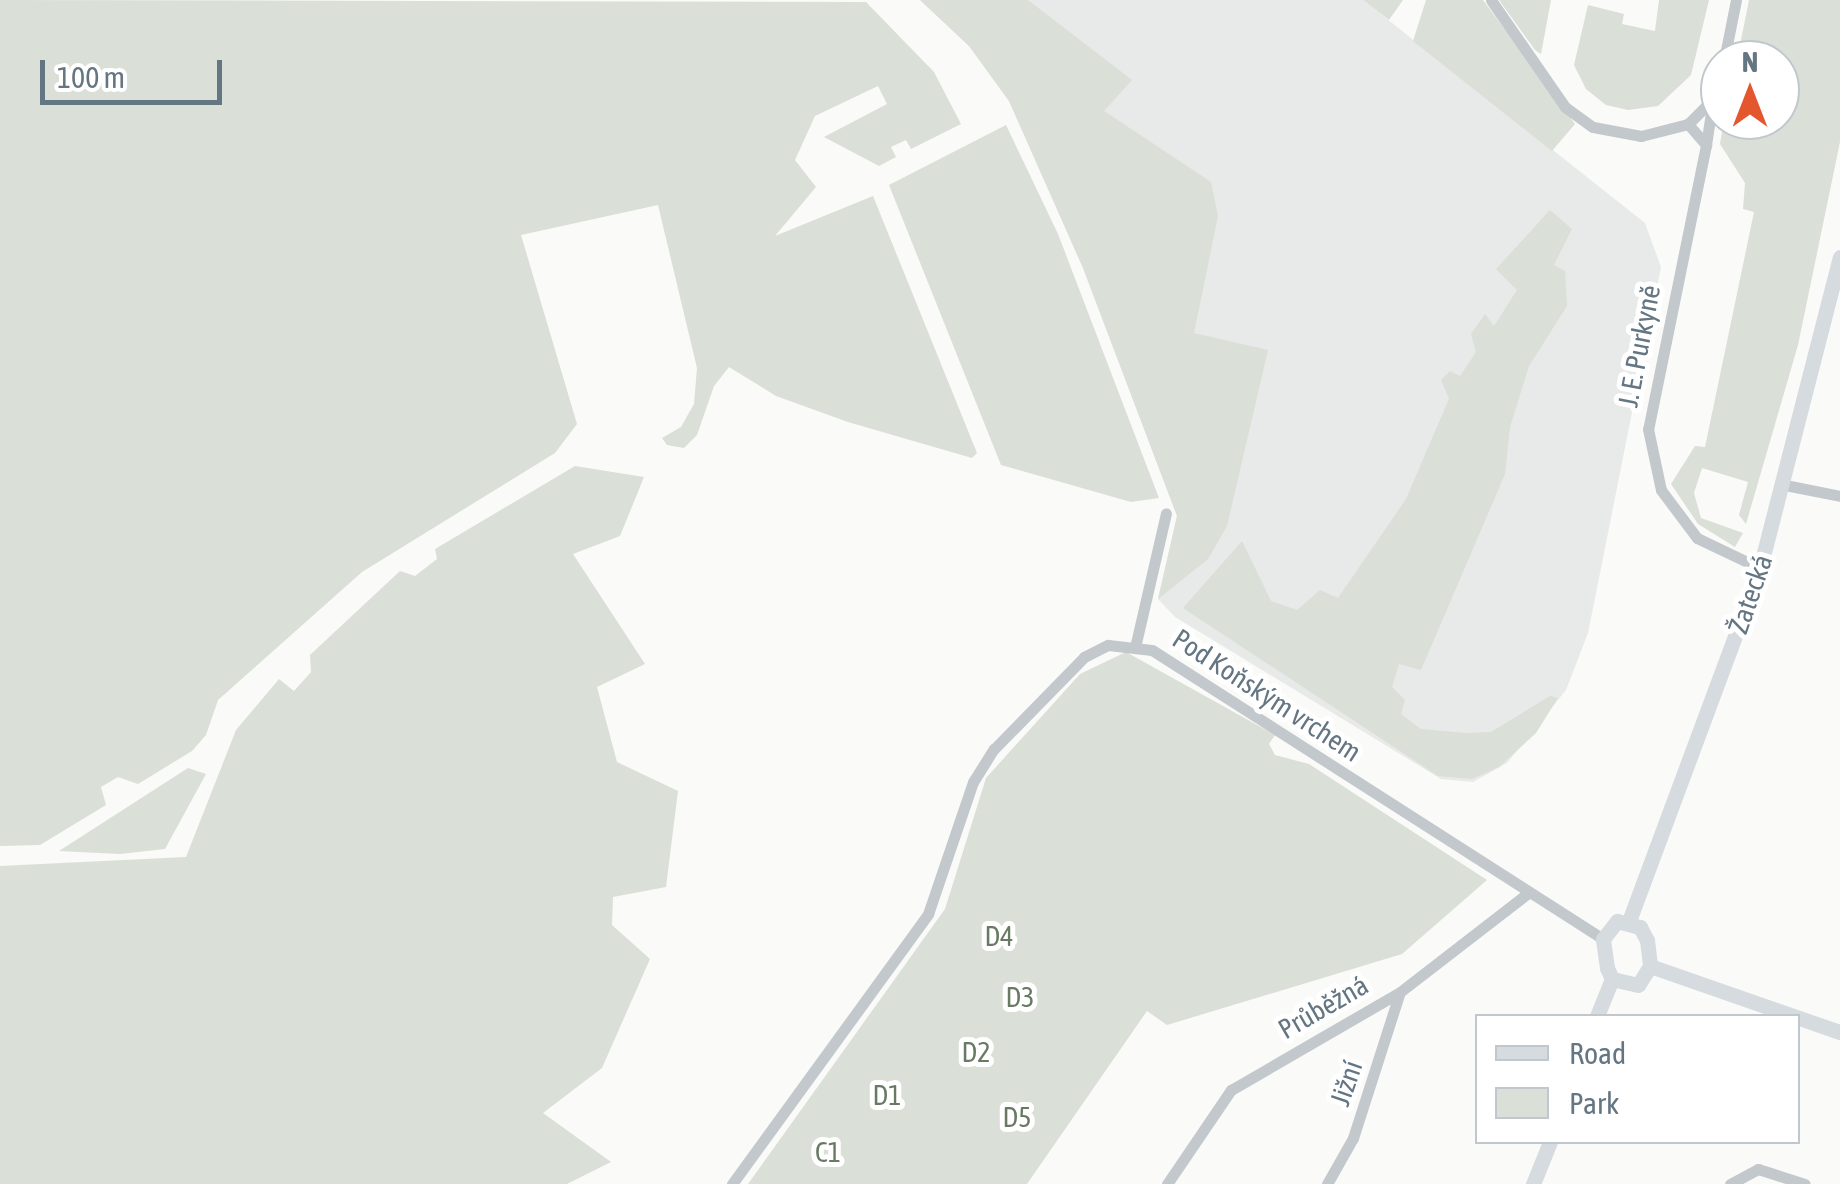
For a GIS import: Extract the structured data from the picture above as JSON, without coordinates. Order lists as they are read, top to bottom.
{
  "streets": {
    "street": [
      "J. E. Purkyně",
      "Žatecká",
      "Pod Koňským vrchem",
      "Průběžná",
      "Jižní"
    ]
  },
  "crossings": [
    ["J. E. Purkyně", "Žatecká"],
    ["Žatecká", "Pod Koňským vrchem"],
    ["Pod Koňským vrchem", "Průběžná"],
    ["Průběžná", "Jižní"]
  ],
  "parks": [
    "D4",
    "D3",
    "D2",
    "D1",
    "D5",
    "C1"
  ],
  "legend": ["Road", "Park"],
  "scale_bar": "100 m",
  "north": "top"
}
